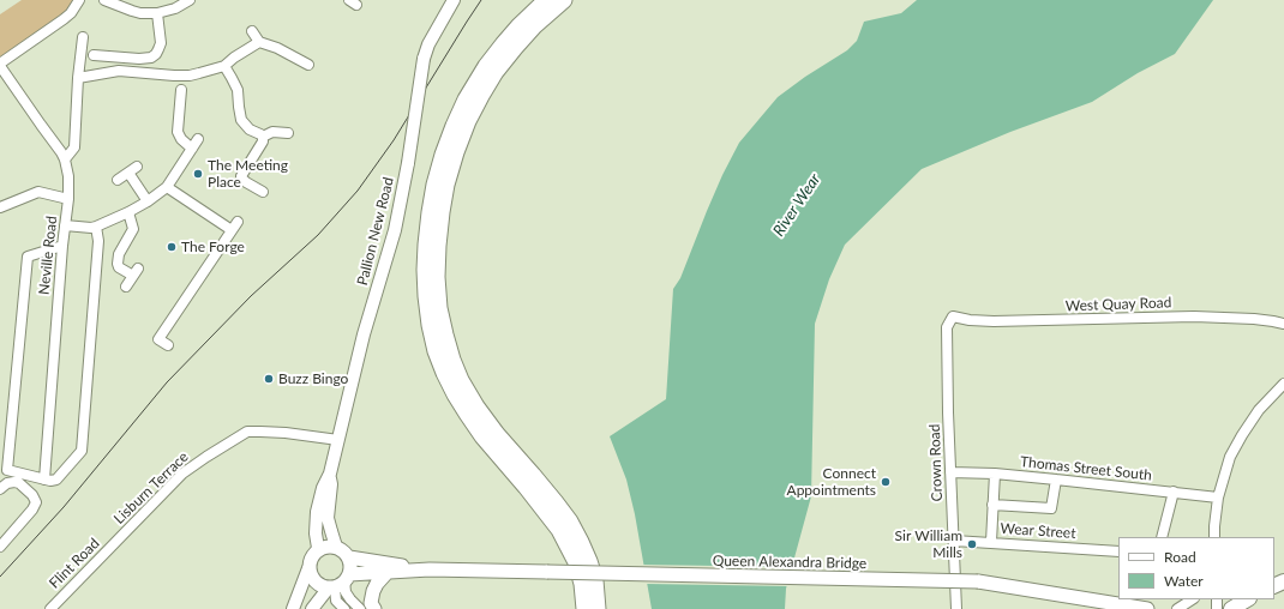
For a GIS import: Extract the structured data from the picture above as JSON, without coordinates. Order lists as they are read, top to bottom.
{
  "streets": {
    "main road": ["Queen Alexandra Bridge"],
    "street": [
      "Pallion New Road",
      "Neville Road",
      "West Quay Road",
      "Crown Road",
      "Thomas Street South",
      "Lisburn Terrace",
      "Wear Street",
      "Flint Road"
    ]
  },
  "crossings": [
    ["Pallion New Road", "Lisburn Terrace"],
    ["West Quay Road", "Crown Road"],
    ["Crown Road", "Thomas Street South"],
    ["Crown Road", "Wear Street"],
    ["Lisburn Terrace", "Flint Road"]
  ],
  "water": ["River Wear"],
  "places": [
    "The Meeting Place",
    "The Forge",
    "Buzz Bingo",
    "Connect Appointments",
    "Sir William Mills"
  ],
  "legend": ["Road", "Water"]
}
